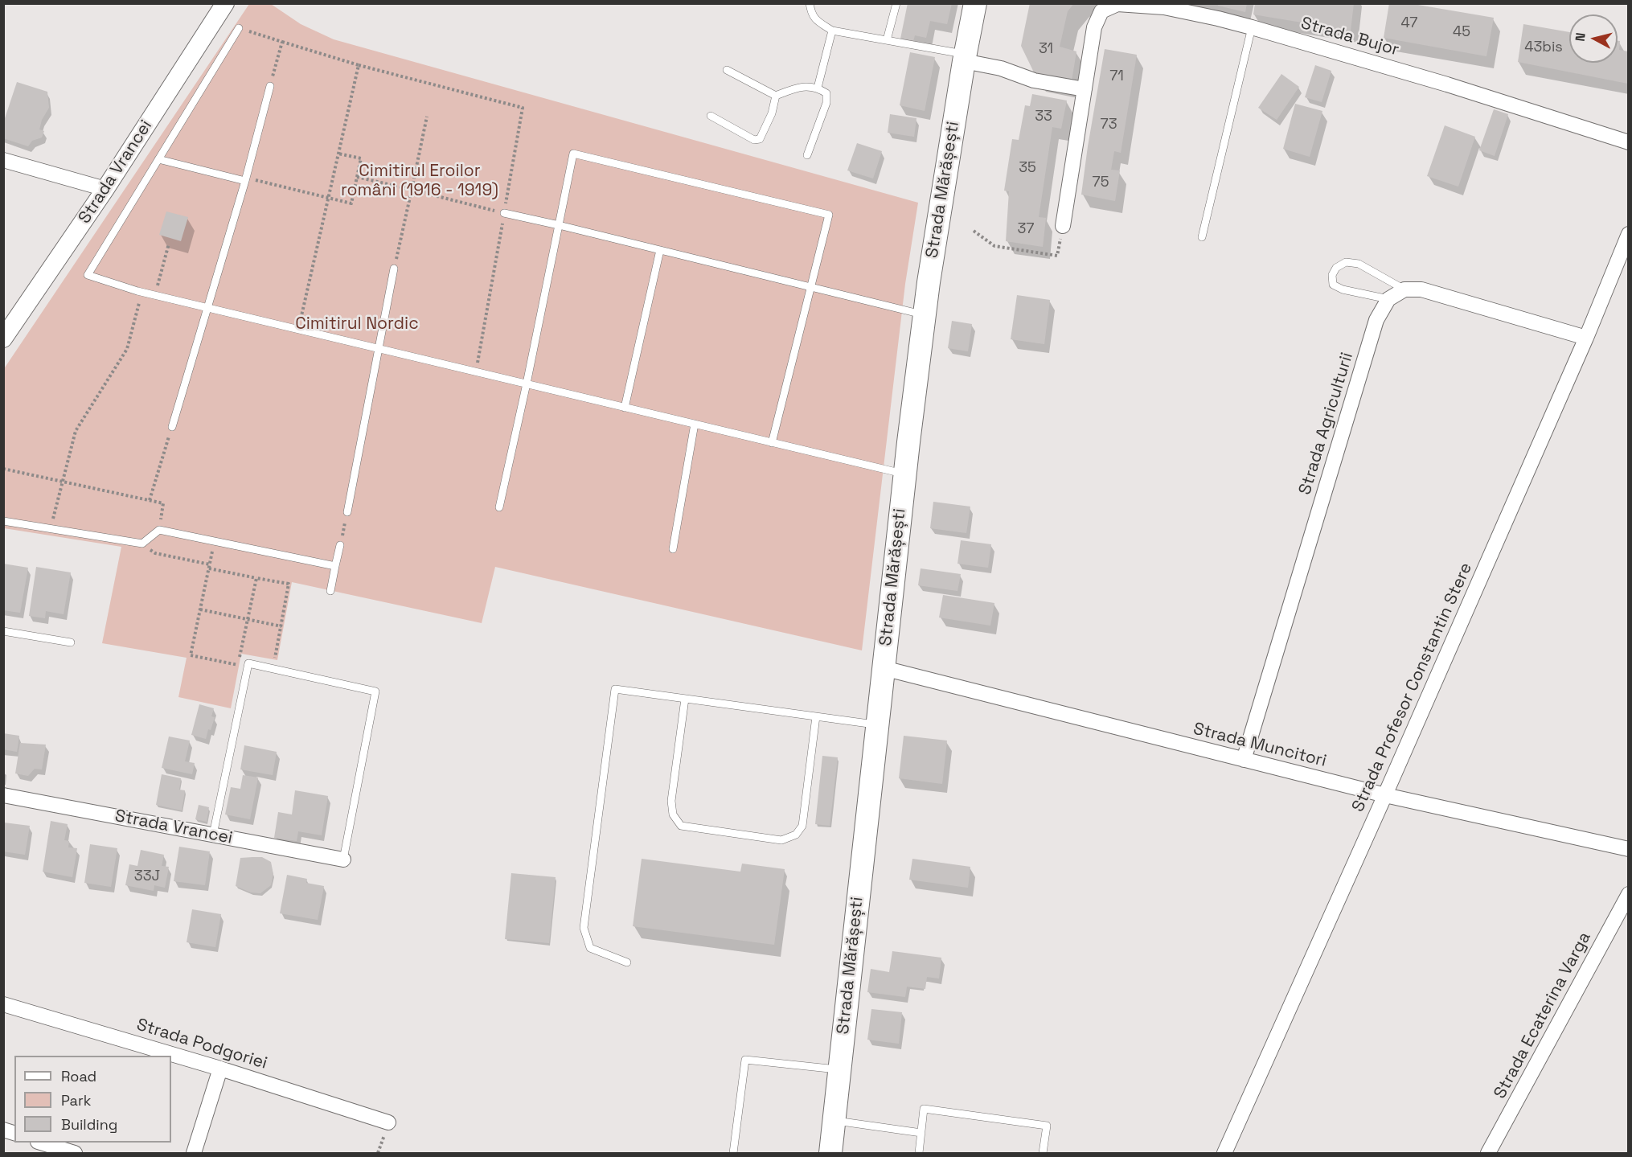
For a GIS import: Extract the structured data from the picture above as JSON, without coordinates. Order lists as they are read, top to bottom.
{
  "streets": {
    "main road": ["Strada Mărășești"],
    "street": [
      "Strada Bujor",
      "Strada Vrancei",
      "Strada Agriculturii",
      "Strada Profesor Constantin Stere",
      "Strada Muncitori",
      "Strada Ecaterina Varga",
      "Strada Podgoriei"
    ]
  },
  "crossings": [
    ["Strada Mărășești", "Strada Muncitori"],
    ["Strada Agriculturii", "Strada Muncitori"],
    ["Strada Profesor Constantin Stere", "Strada Muncitori"]
  ],
  "parks": ["Cimitirul Eroilor români (1916 - 1919)", "Cimitirul Nordic"],
  "house_numbers": [
    "47",
    "45",
    "43bis",
    "31",
    "71",
    "33",
    "73",
    "35",
    "75",
    "37",
    "33J"
  ],
  "legend": ["Road", "Park", "Building"],
  "north": "left"
}
